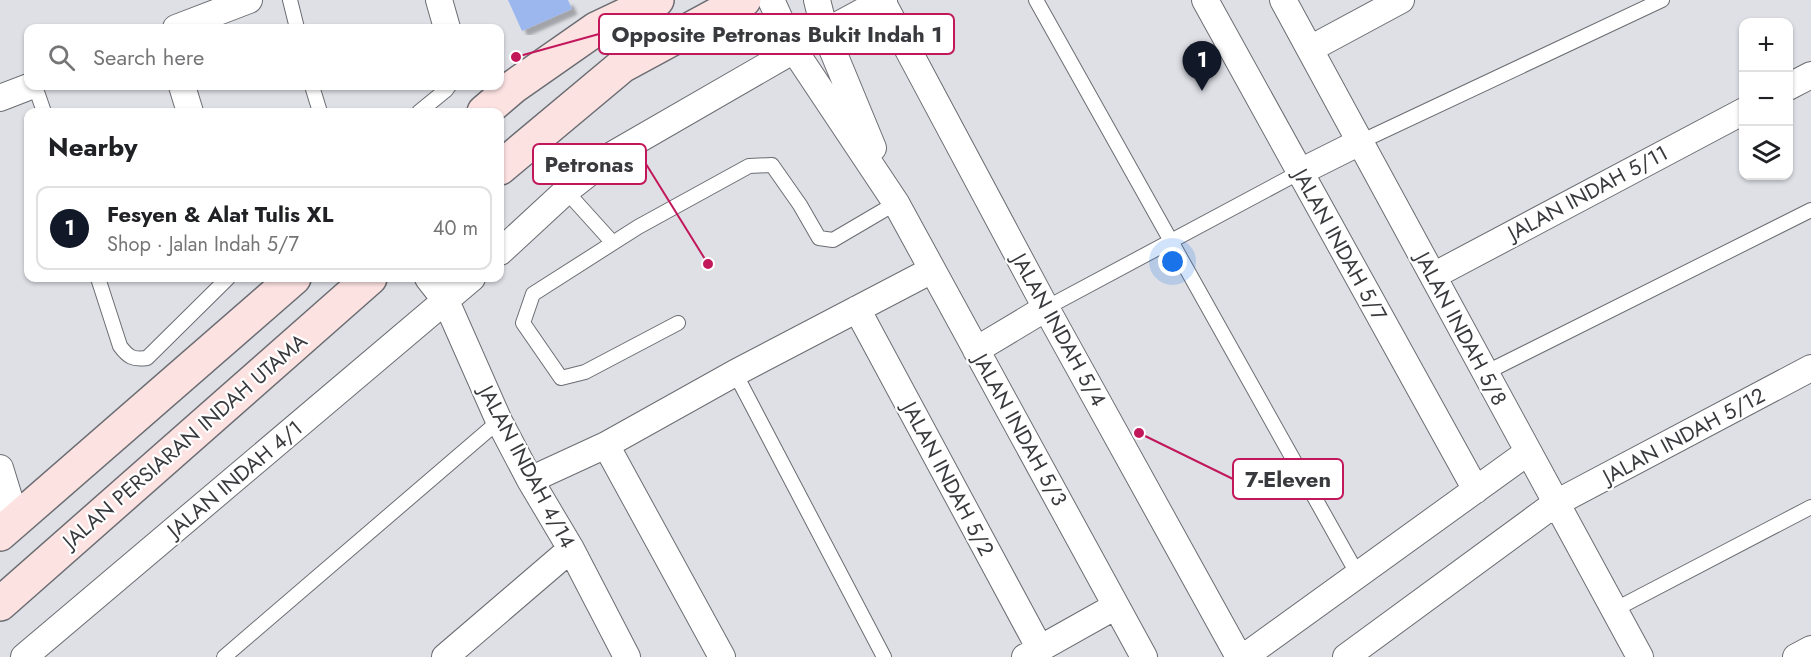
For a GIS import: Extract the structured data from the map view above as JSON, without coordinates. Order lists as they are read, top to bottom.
{
  "streets": {
    "main road": ["JALAN PERSIARAN INDAH UTAMA"],
    "street": [
      "JALAN INDAH 5/11",
      "JALAN INDAH 5/7",
      "JALAN INDAH 5/8",
      "JALAN INDAH 5/4",
      "JALAN INDAH 5/3",
      "JALAN INDAH 5/12",
      "JALAN INDAH 4/14",
      "JALAN INDAH 4/1",
      "JALAN INDAH 5/2"
    ]
  },
  "crossings": [
    ["JALAN INDAH 5/11", "JALAN INDAH 5/8"],
    ["JALAN INDAH 5/8", "JALAN INDAH 5/12"],
    ["JALAN INDAH 4/14", "JALAN INDAH 4/1"]
  ],
  "places": ["Opposite Petronas Bukit Indah 1", "Petronas", "7-Eleven"],
  "page": {
    "map_buttons": ["+", "−"],
    "search": "Search here",
    "pins": "1",
    "heading": "Nearby",
    "list": [
      {
        "mark": "1",
        "name": "Fesyen & Alat Tulis XL",
        "note": "Shop · Jalan Indah 5/7",
        "value": "40 m"
      }
    ]
  }
}
